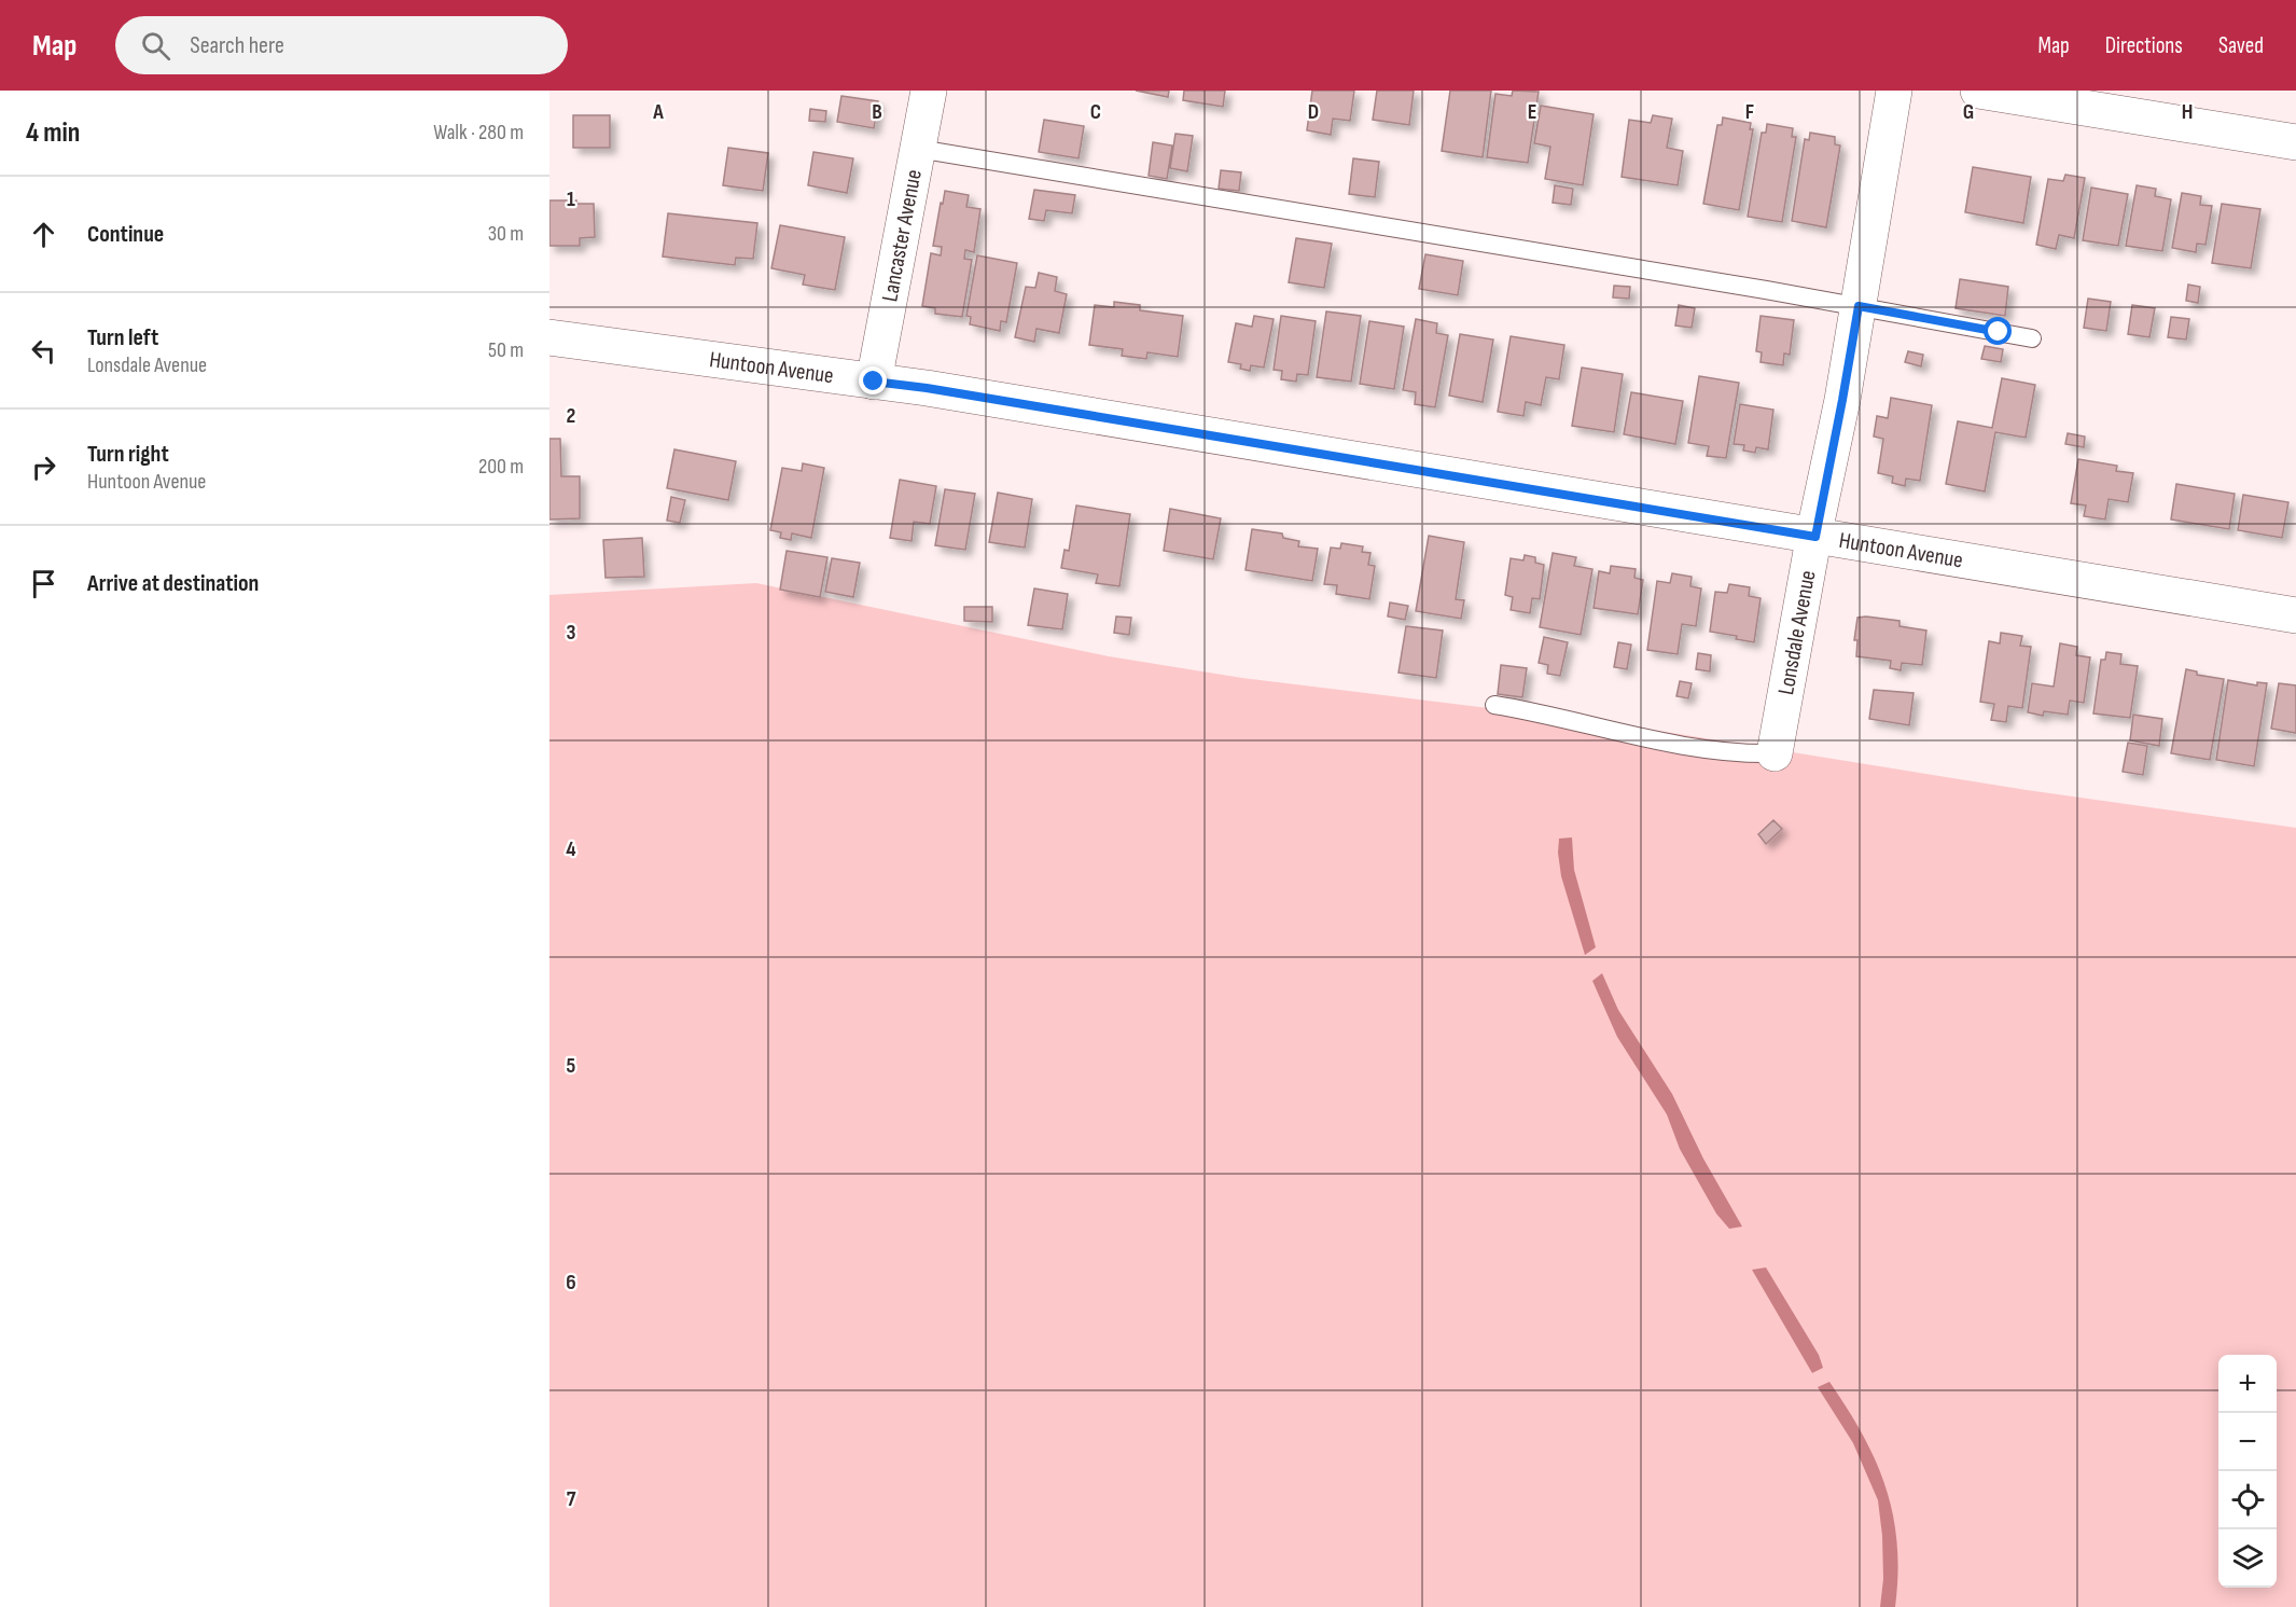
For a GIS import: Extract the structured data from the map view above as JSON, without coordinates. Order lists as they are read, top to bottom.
{
  "streets": {
    "street": ["Lancaster Avenue", "Huntoon Avenue", "Lonsdale Avenue"]
  },
  "crossings": [
    ["Lancaster Avenue", "Huntoon Avenue"],
    ["Huntoon Avenue", "Lonsdale Avenue"]
  ],
  "page": {
    "header": "Map",
    "search": "Search here",
    "nav": ["Map", "Directions", "Saved"],
    "heading": ["4 min", "Walk · 280 m"],
    "list": [
      ["Continue", "30 m"],
      ["Turn left", "Lonsdale Avenue", "50 m"],
      ["Turn right", "Huntoon Avenue", "200 m"],
      "Arrive at destination"
    ],
    "map_buttons": ["+", "−"]
  },
  "grid": {
    "columns": [
      "A",
      "B",
      "C",
      "D",
      "E",
      "F",
      "G",
      "H"
    ],
    "rows": [
      "1",
      "2",
      "3",
      "4",
      "5",
      "6",
      "7"
    ]
  }
}
